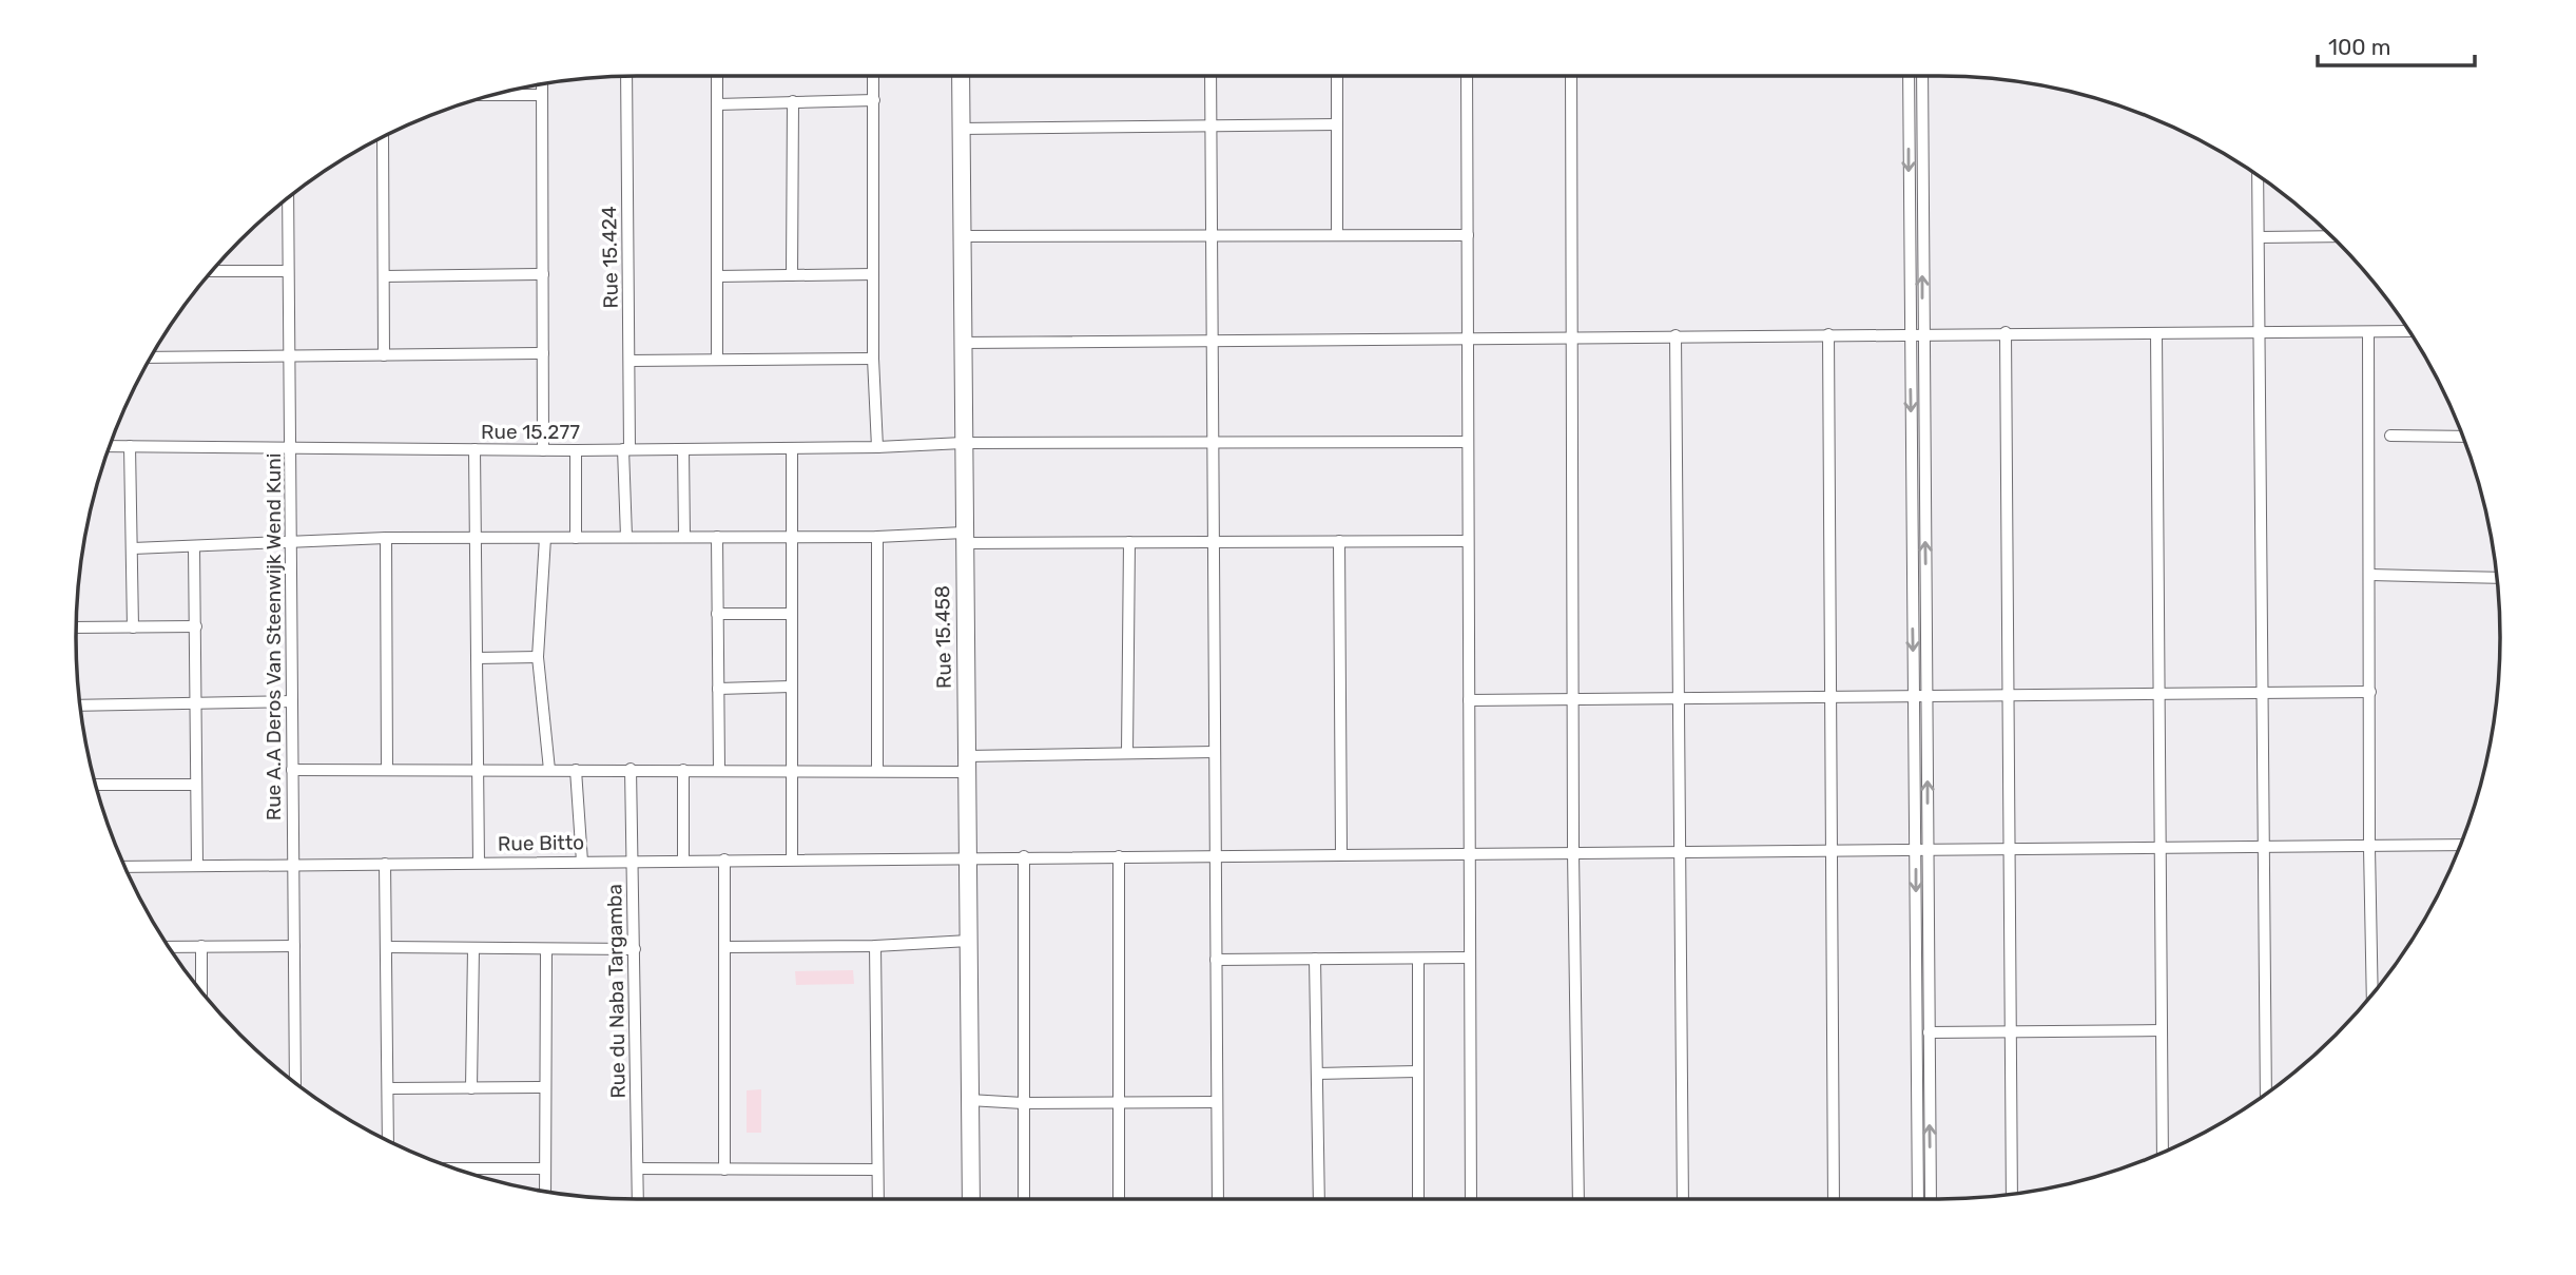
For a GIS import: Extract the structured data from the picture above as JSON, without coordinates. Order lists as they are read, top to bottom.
{
  "streets": {
    "main road": ["Rue 15.458"],
    "street": [
      "Rue 15.424",
      "Rue 15.277",
      "Rue A.A Deros Van Steenwijk Wend Kuni",
      "Rue Bitto",
      "Rue du Naba Targamba"
    ]
  },
  "crossings": [
    ["Rue 15.424", "Rue 15.277"],
    ["Rue 15.277", "Rue A.A Deros Van Steenwijk Wend Kuni"],
    ["Rue 15.277", "Rue 15.458"],
    ["Rue A.A Deros Van Steenwijk Wend Kuni", "Rue Bitto"],
    ["Rue 15.458", "Rue Bitto"],
    ["Rue Bitto", "Rue du Naba Targamba"]
  ],
  "scale_bar": "100 m"
}
